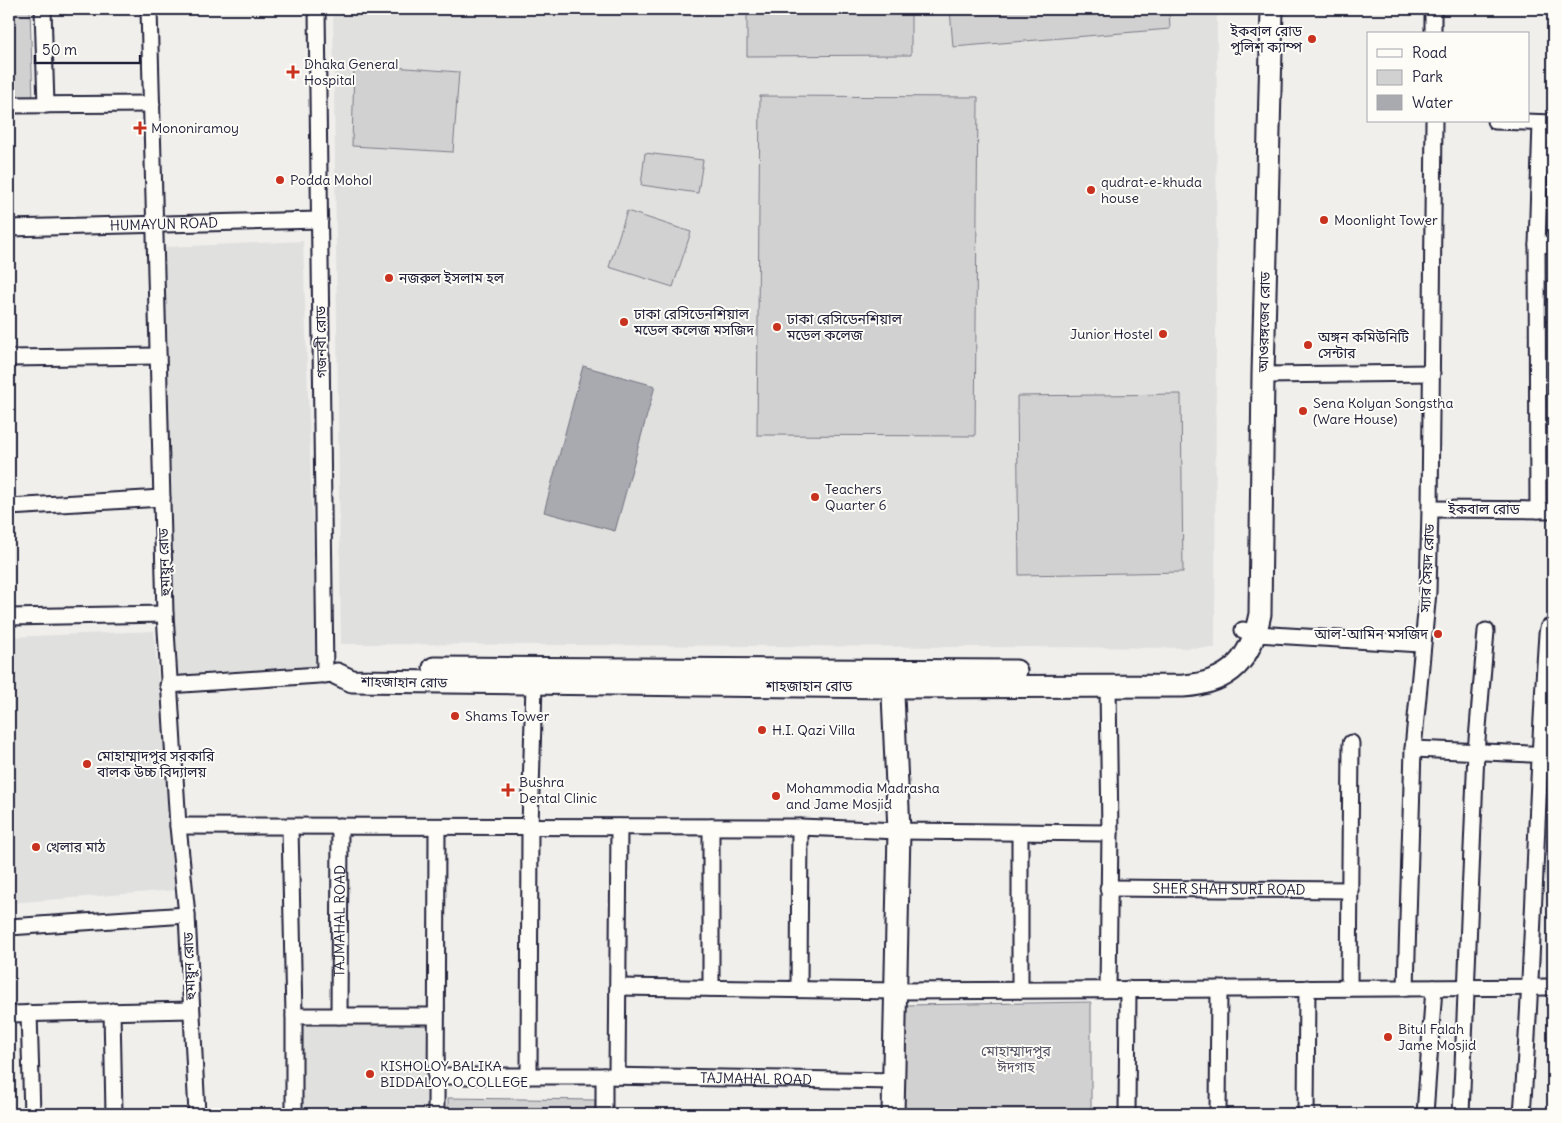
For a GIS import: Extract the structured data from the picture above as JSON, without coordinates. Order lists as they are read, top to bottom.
{
  "streets": {
    "street": [
      "HUMAYUN ROAD",
      "আওরঙ্গজেব রোড",
      "গজনবী রোড",
      "ইকবাল রোড",
      "হুমায়ুন রোড",
      "স্যার সৈয়দ রোড",
      "শাহজাহান রোড",
      "SHER SHAH SURI ROAD",
      "TAJMAHAL ROAD"
    ]
  },
  "crossings": [
    ["HUMAYUN ROAD", "গজনবী রোড"],
    ["HUMAYUN ROAD", "হুমায়ুন রোড"],
    ["আওরঙ্গজেব রোড", "শাহজাহান রোড"],
    ["গজনবী রোড", "শাহজাহান রোড"],
    ["ইকবাল রোড", "স্যার সৈয়দ রোড"]
  ],
  "parks": ["মোহাম্মাদপুর ঈদগাহ"],
  "places": {
    "other": [
      "ইকবাল রোড পুলিশ ক্যাম্প",
      "Podda Mohol",
      "qudrat-e-khuda house",
      "Moonlight Tower",
      "নজরুল ইসলাম হল",
      "ঢাকা রেসিডেনশিয়াল মডেল কলেজ মসজিদ",
      "ঢাকা রেসিডেনশিয়াল মডেল কলেজ",
      "Junior Hostel",
      "অঙ্গন কমিউনিটি সেন্টার",
      "Sena Kolyan Songstha (Ware House)",
      "Teachers Quarter 6",
      "আল-আমিন মসজিদ",
      "Shams Tower",
      "H.I. Qazi Villa",
      "মোহাম্মাদপুর সরকারি বালক উচ্চ বিদ্যালয়",
      "Mohammodia Madrasha and Jame Mosjid",
      "খেলার মাঠ",
      "Bitul Falah Jame Mosjid",
      "KISHOLOY BALIKA BIDDALOY O COLLEGE"
    ],
    "health": ["Dhaka General Hospital", "Mononiramoy", "Bushra Dental Clinic"]
  },
  "legend": ["Road", "Park", "Water"],
  "scale_bar": "50 m"
}
